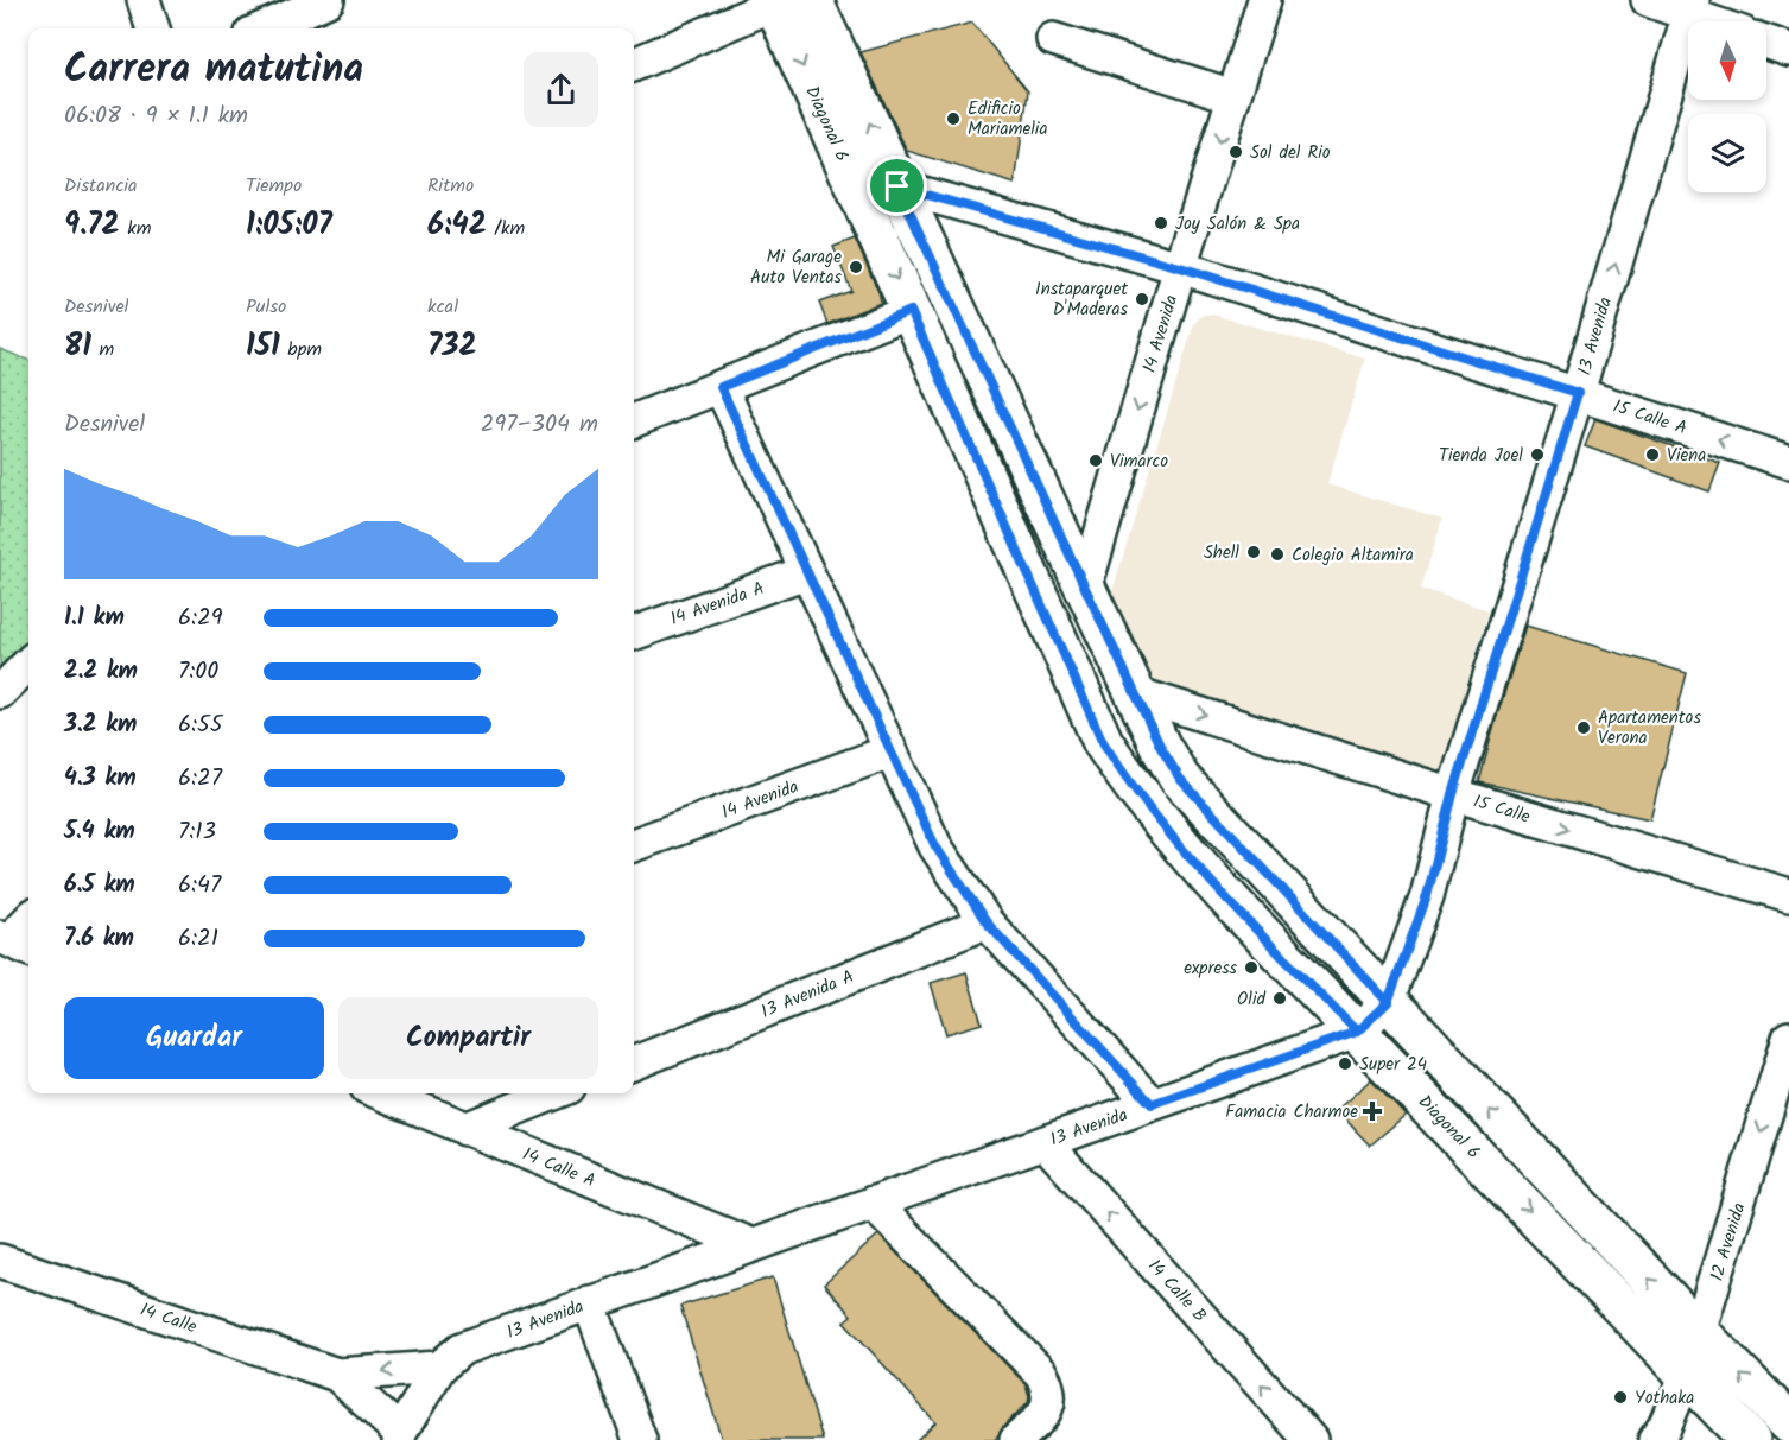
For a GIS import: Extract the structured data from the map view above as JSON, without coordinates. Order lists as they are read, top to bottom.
{
  "streets": {
    "main road": ["Diagonal 6", "12 Avenida"],
    "street": [
      "14 Avenida",
      "13 Avenida",
      "15 Calle A",
      "14 Avenida A",
      "15 Calle",
      "13 Avenida A",
      "14 Calle A",
      "14 Calle B",
      "14 Calle"
    ]
  },
  "crossings": [
    ["Diagonal 6", "13 Avenida"],
    ["Diagonal 6", "12 Avenida"],
    ["14 Avenida", "15 Calle A"],
    ["13 Avenida", "15 Calle A"],
    ["13 Avenida", "15 Calle"],
    ["13 Avenida", "14 Calle A"],
    ["13 Avenida", "14 Calle B"],
    ["13 Avenida", "14 Calle"]
  ],
  "one_way": [
    "14 Avenida",
    "15 Calle",
    "12 Avenida",
    "14 Calle B"
  ],
  "places": {
    "other": [
      "Edificio Mariamelia",
      "Sol del Rio",
      "Joy Salón & Spa",
      "Mi Garage Auto Ventas",
      "Instaparquet D'Maderas",
      "Tienda Joel",
      "Viena",
      "Vimarco",
      "Shell",
      "Colegio Altamira",
      "Apartamentos Verona",
      "express",
      "Olid",
      "Super 24",
      "Yothaka"
    ],
    "health": ["Famacia Charmoe"]
  },
  "north": "bottom",
  "page": {
    "heading": ["Carrera matutina", "06:08 · 9 × 1.1 km"],
    "stats": [
      ["Distancia", "9.72 km"],
      ["Tiempo", "1:05:07"],
      ["Ritmo", "6:42 /km"],
      ["Desnivel", "81 m"],
      ["Pulso", "151 bpm"],
      ["kcal", "732"]
    ],
    "chart": ["Desnivel", "297–304 m"],
    "list": [
      {
        "name": "1.1 km",
        "note": "6:29"
      },
      {
        "name": "2.2 km",
        "note": "7:00"
      },
      {
        "name": "3.2 km",
        "note": "6:55"
      },
      {
        "name": "4.3 km",
        "note": "6:27"
      },
      {
        "name": "5.4 km",
        "note": "7:13"
      },
      {
        "name": "6.5 km",
        "note": "6:47"
      },
      {
        "name": "7.6 km",
        "note": "6:21"
      }
    ],
    "buttons": ["Guardar", "Compartir"]
  }
}
